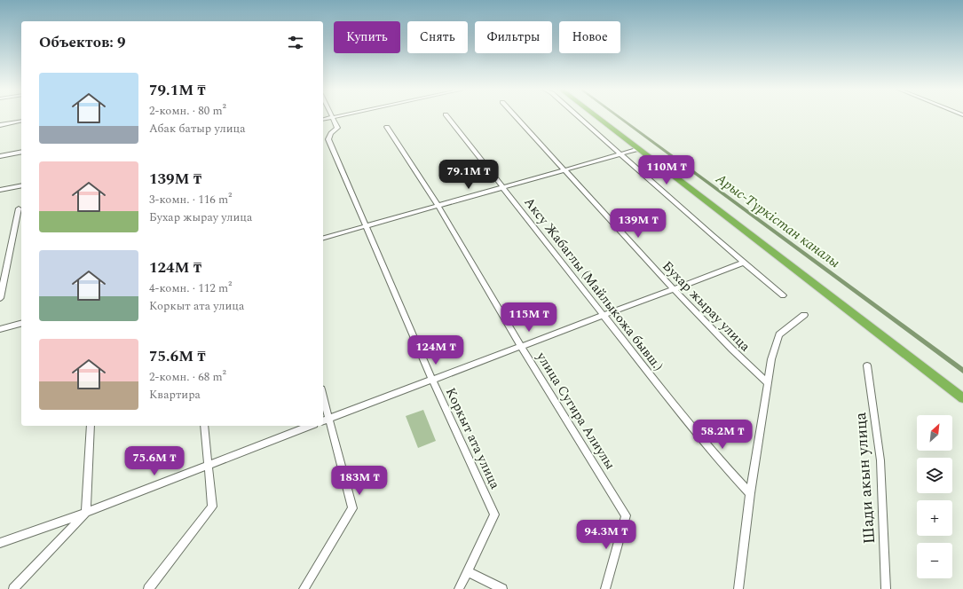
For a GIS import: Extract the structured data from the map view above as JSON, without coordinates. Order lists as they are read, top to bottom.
{
  "streets": {
    "street": [
      "Аксу Жабаглы (Майлыкожа бывш.)",
      "Бухар жырау улица",
      "улица Сугира Алиулы",
      "Коркыт ата улица",
      "Шади акын улица"
    ]
  },
  "water": ["Арыс-Түркістан каналы"],
  "north": "top right",
  "page": {
    "chip": [
      "Купить",
      "Снять",
      "Фильтры",
      "Новое"
    ],
    "heading": "Объектов: 9",
    "list": [
      {
        "name": "79.1M ₸",
        "note": "2-комн. · 80 m² · Абак батыр улица"
      },
      {
        "name": "139M ₸",
        "note": "3-комн. · 116 m² · Бухар жырау улица"
      },
      {
        "name": "124M ₸",
        "note": "4-комн. · 112 m² · Коркыт ата улица"
      },
      {
        "name": "75.6M ₸",
        "note": "2-комн. · 68 m² · Квартира"
      }
    ],
    "price": [
      "110M ₸",
      "79.1M ₸",
      "139M ₸",
      "115M ₸",
      "124M ₸",
      "58.2M ₸",
      "75.6M ₸",
      "183M ₸",
      "94.3M ₸"
    ],
    "map_buttons": ["+", "−"]
  }
}
